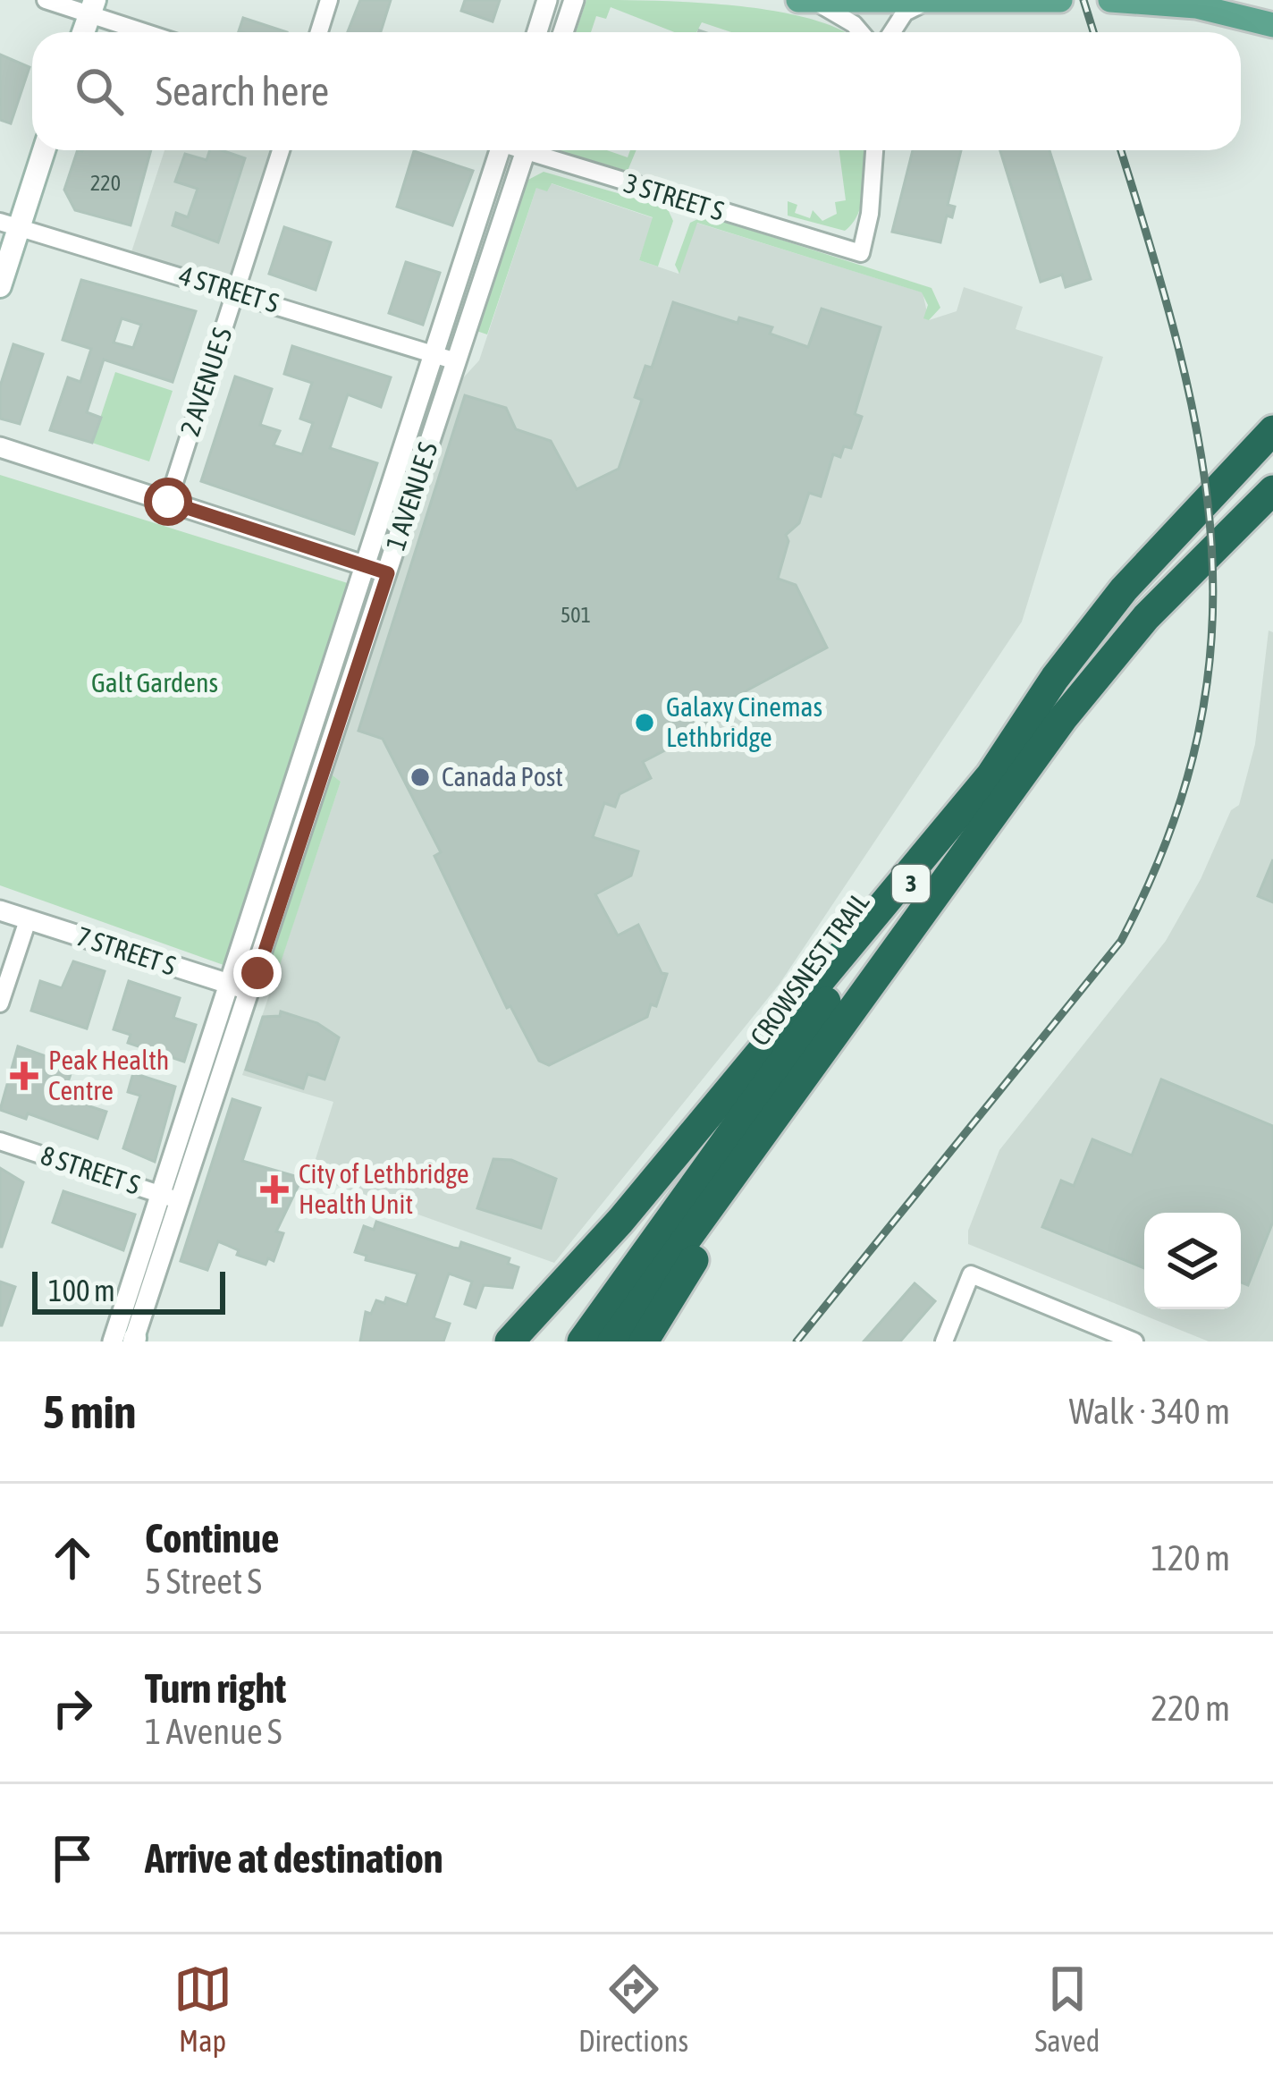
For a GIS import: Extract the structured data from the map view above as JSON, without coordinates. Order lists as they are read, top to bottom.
{
  "streets": {
    "highway": ["3", "CROWSNEST TRAIL"],
    "street": [
      "3 STREET S",
      "4 STREET S",
      "2 AVENUE S",
      "1 AVENUE S",
      "7 STREET S",
      "8 STREET S"
    ]
  },
  "crossings": [
    ["4 STREET S", "2 AVENUE S"],
    ["4 STREET S", "1 AVENUE S"],
    ["1 AVENUE S", "7 STREET S"],
    ["1 AVENUE S", "8 STREET S"]
  ],
  "parks": ["Galt Gardens"],
  "places": {
    "other": ["Galaxy Cinemas Lethbridge", "Canada Post"],
    "health": ["Peak Health Centre", "City of Lethbridge Health Unit"]
  },
  "house_numbers": ["220", "501"],
  "scale_bar": "100 m",
  "page": {
    "search": "Search here",
    "scale": "100 m",
    "heading": ["5 min", "Walk · 340 m"],
    "list": [
      ["Continue", "5 Street S", "120 m"],
      ["Turn right", "1 Avenue S", "220 m"],
      "Arrive at destination"
    ],
    "nav": ["Map", "Directions", "Saved"]
  }
}
